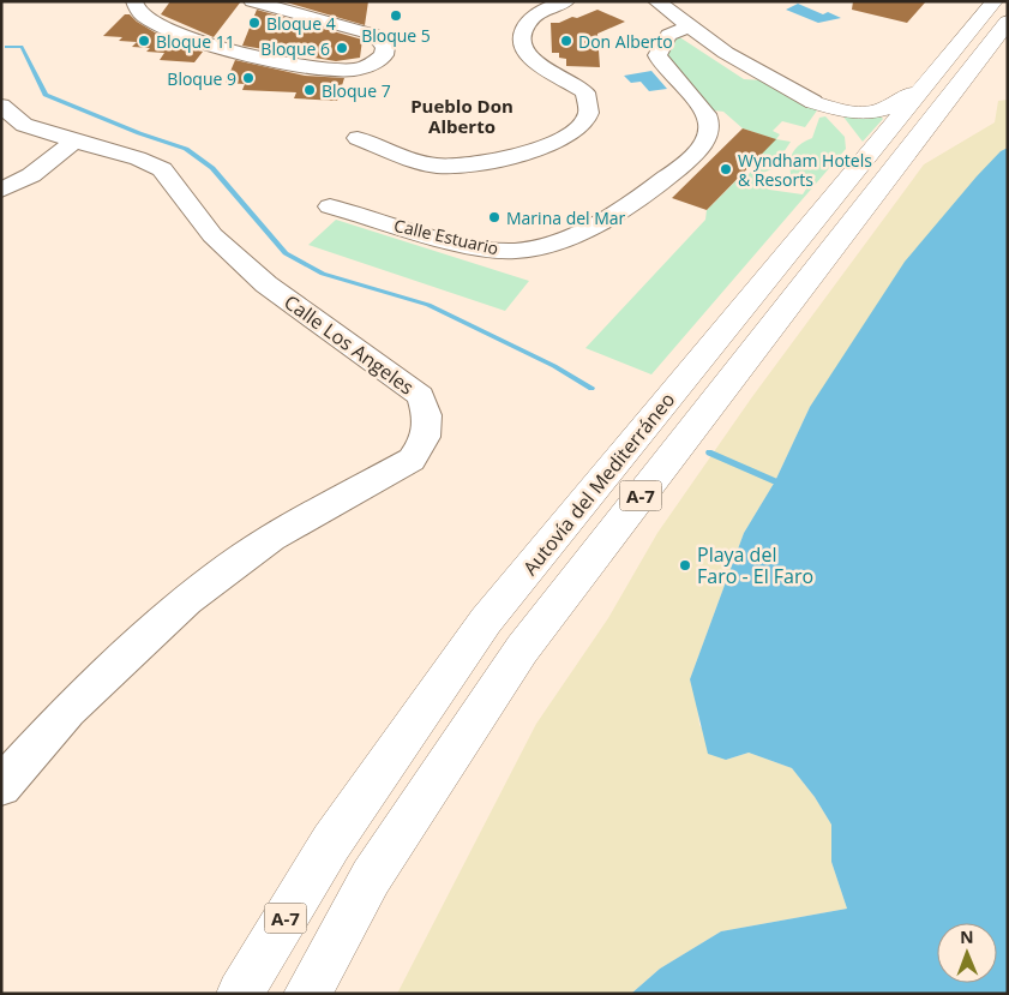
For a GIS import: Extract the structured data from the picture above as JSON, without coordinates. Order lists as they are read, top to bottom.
{
  "streets": {
    "highway": ["Autovía del Mediterráneo", "A-7"],
    "street": ["Calle Estuario", "Calle Los Angeles"]
  },
  "districts": ["Pueblo Don Alberto"],
  "places": [
    "Bloque 5",
    "Bloque 4",
    "Bloque 11",
    "Don Alberto",
    "Bloque 6",
    "Bloque 9",
    "Bloque 7",
    "Wyndham Hotels & Resorts",
    "Marina del Mar",
    "Playa del Faro - El Faro"
  ],
  "north": "top"
}
